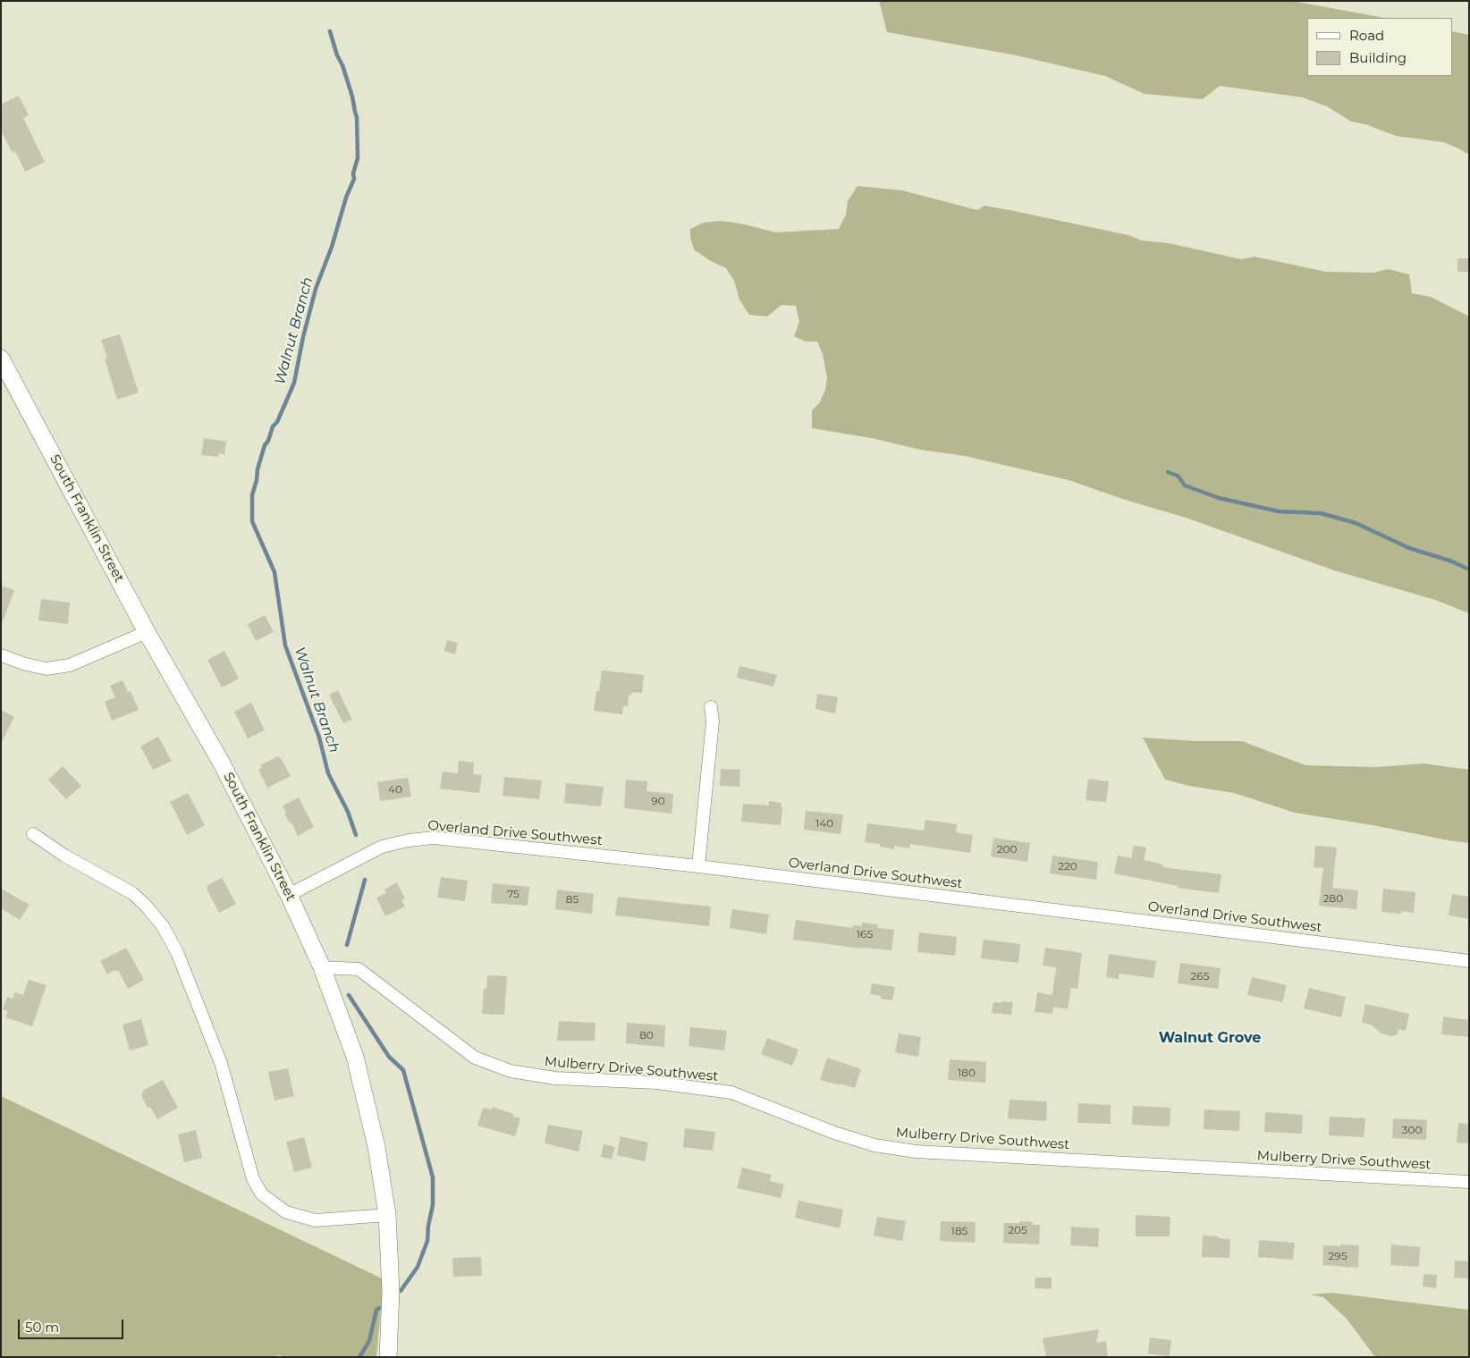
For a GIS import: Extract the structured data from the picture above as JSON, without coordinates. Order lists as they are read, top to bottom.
{
  "streets": {
    "main road": ["South Franklin Street"],
    "street": ["Overland Drive Southwest", "Mulberry Drive Southwest"]
  },
  "crossings": [
    ["South Franklin Street", "Overland Drive Southwest"],
    ["South Franklin Street", "Mulberry Drive Southwest"]
  ],
  "districts": ["Walnut Grove"],
  "water": ["Walnut Branch"],
  "house_numbers": [
    "40",
    "90",
    "140",
    "200",
    "220",
    "75",
    "280",
    "85",
    "165",
    "265",
    "80",
    "180",
    "300",
    "205",
    "185",
    "295"
  ],
  "legend": ["Road", "Building"],
  "scale_bar": "50 m"
}
